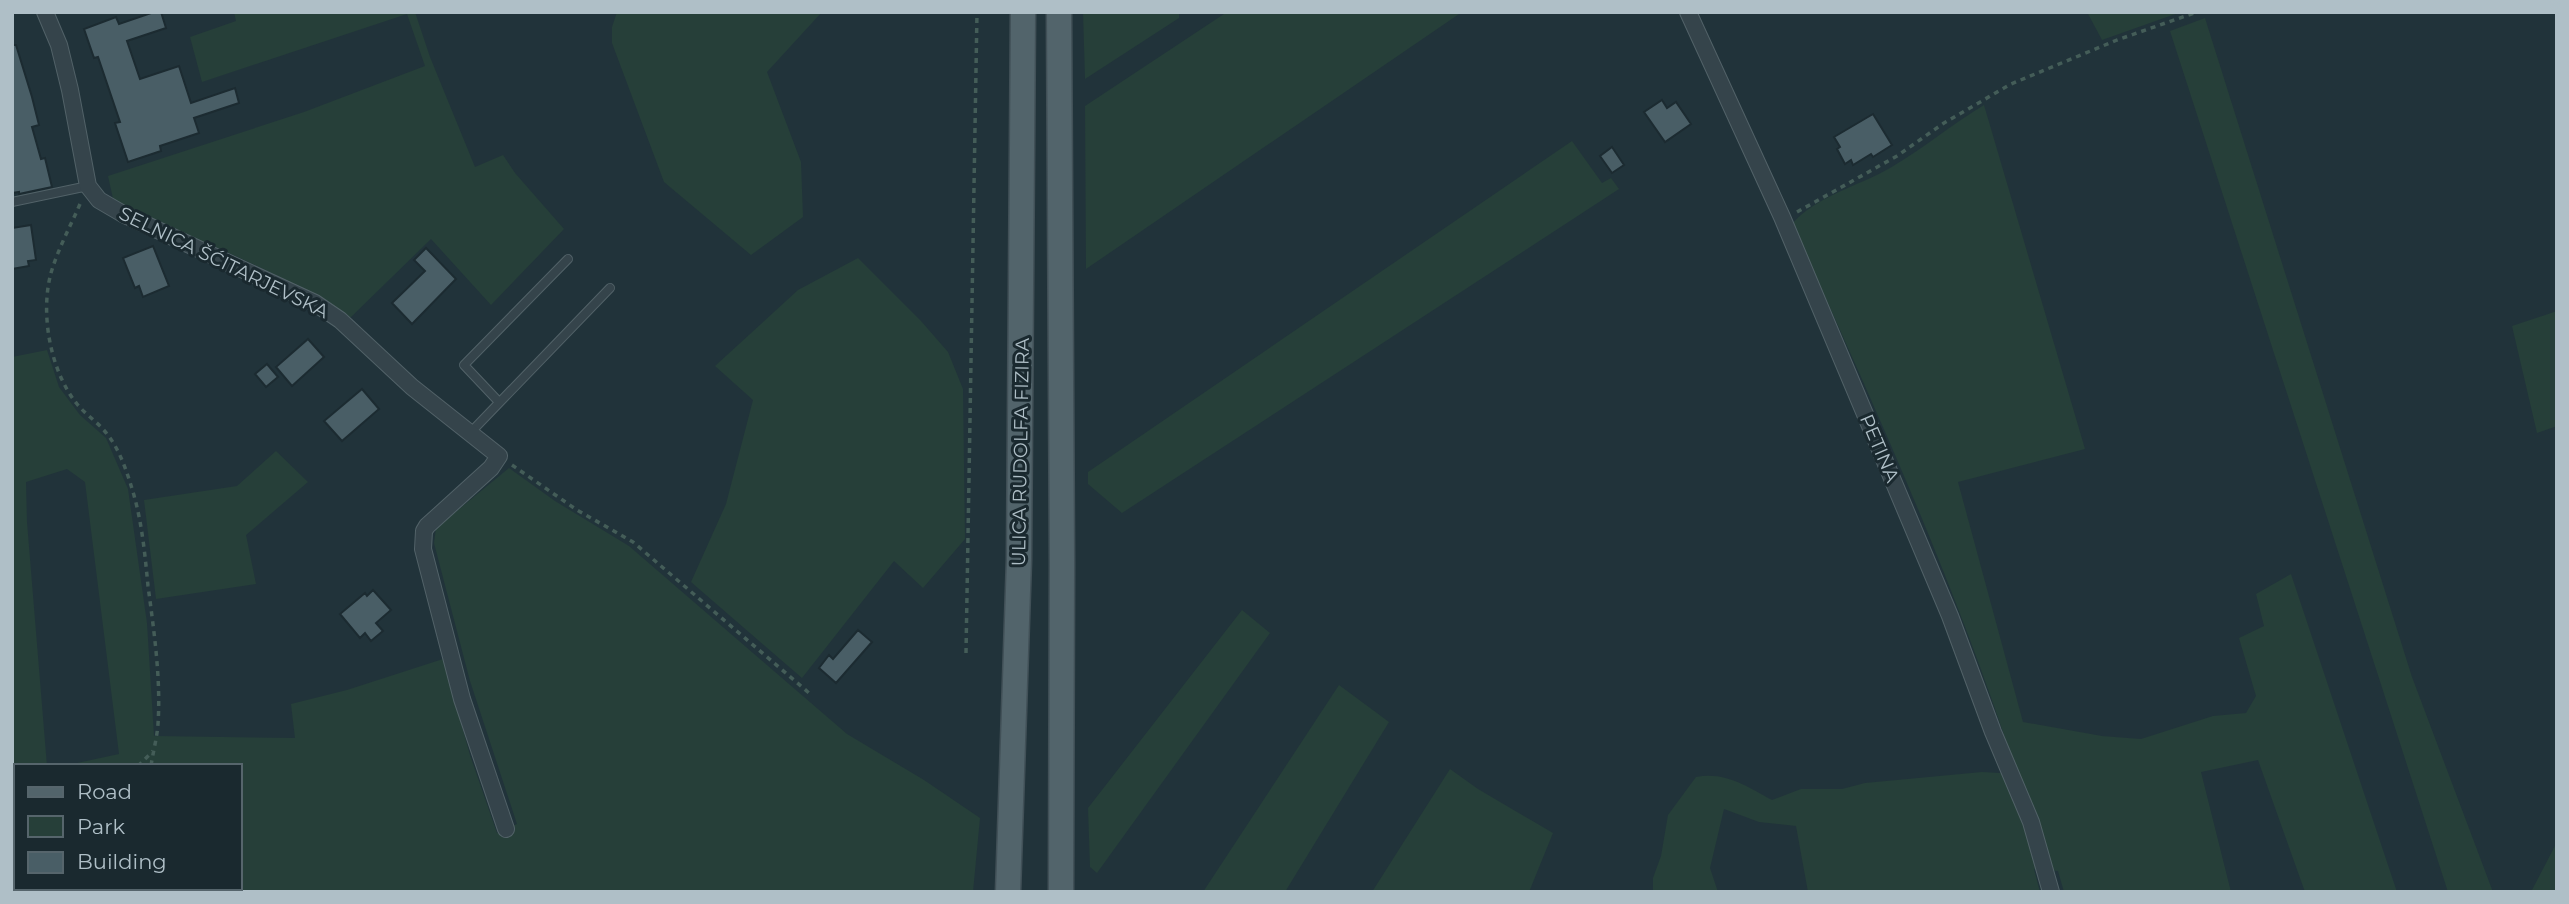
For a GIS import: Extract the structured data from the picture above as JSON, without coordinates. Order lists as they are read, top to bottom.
{
  "streets": {
    "main road": ["ULICA RUDOLFA FIZIRA"],
    "street": ["SELNICA ŠĆITARJEVSKA", "PETINA"]
  },
  "legend": ["Road", "Park", "Building"]
}
